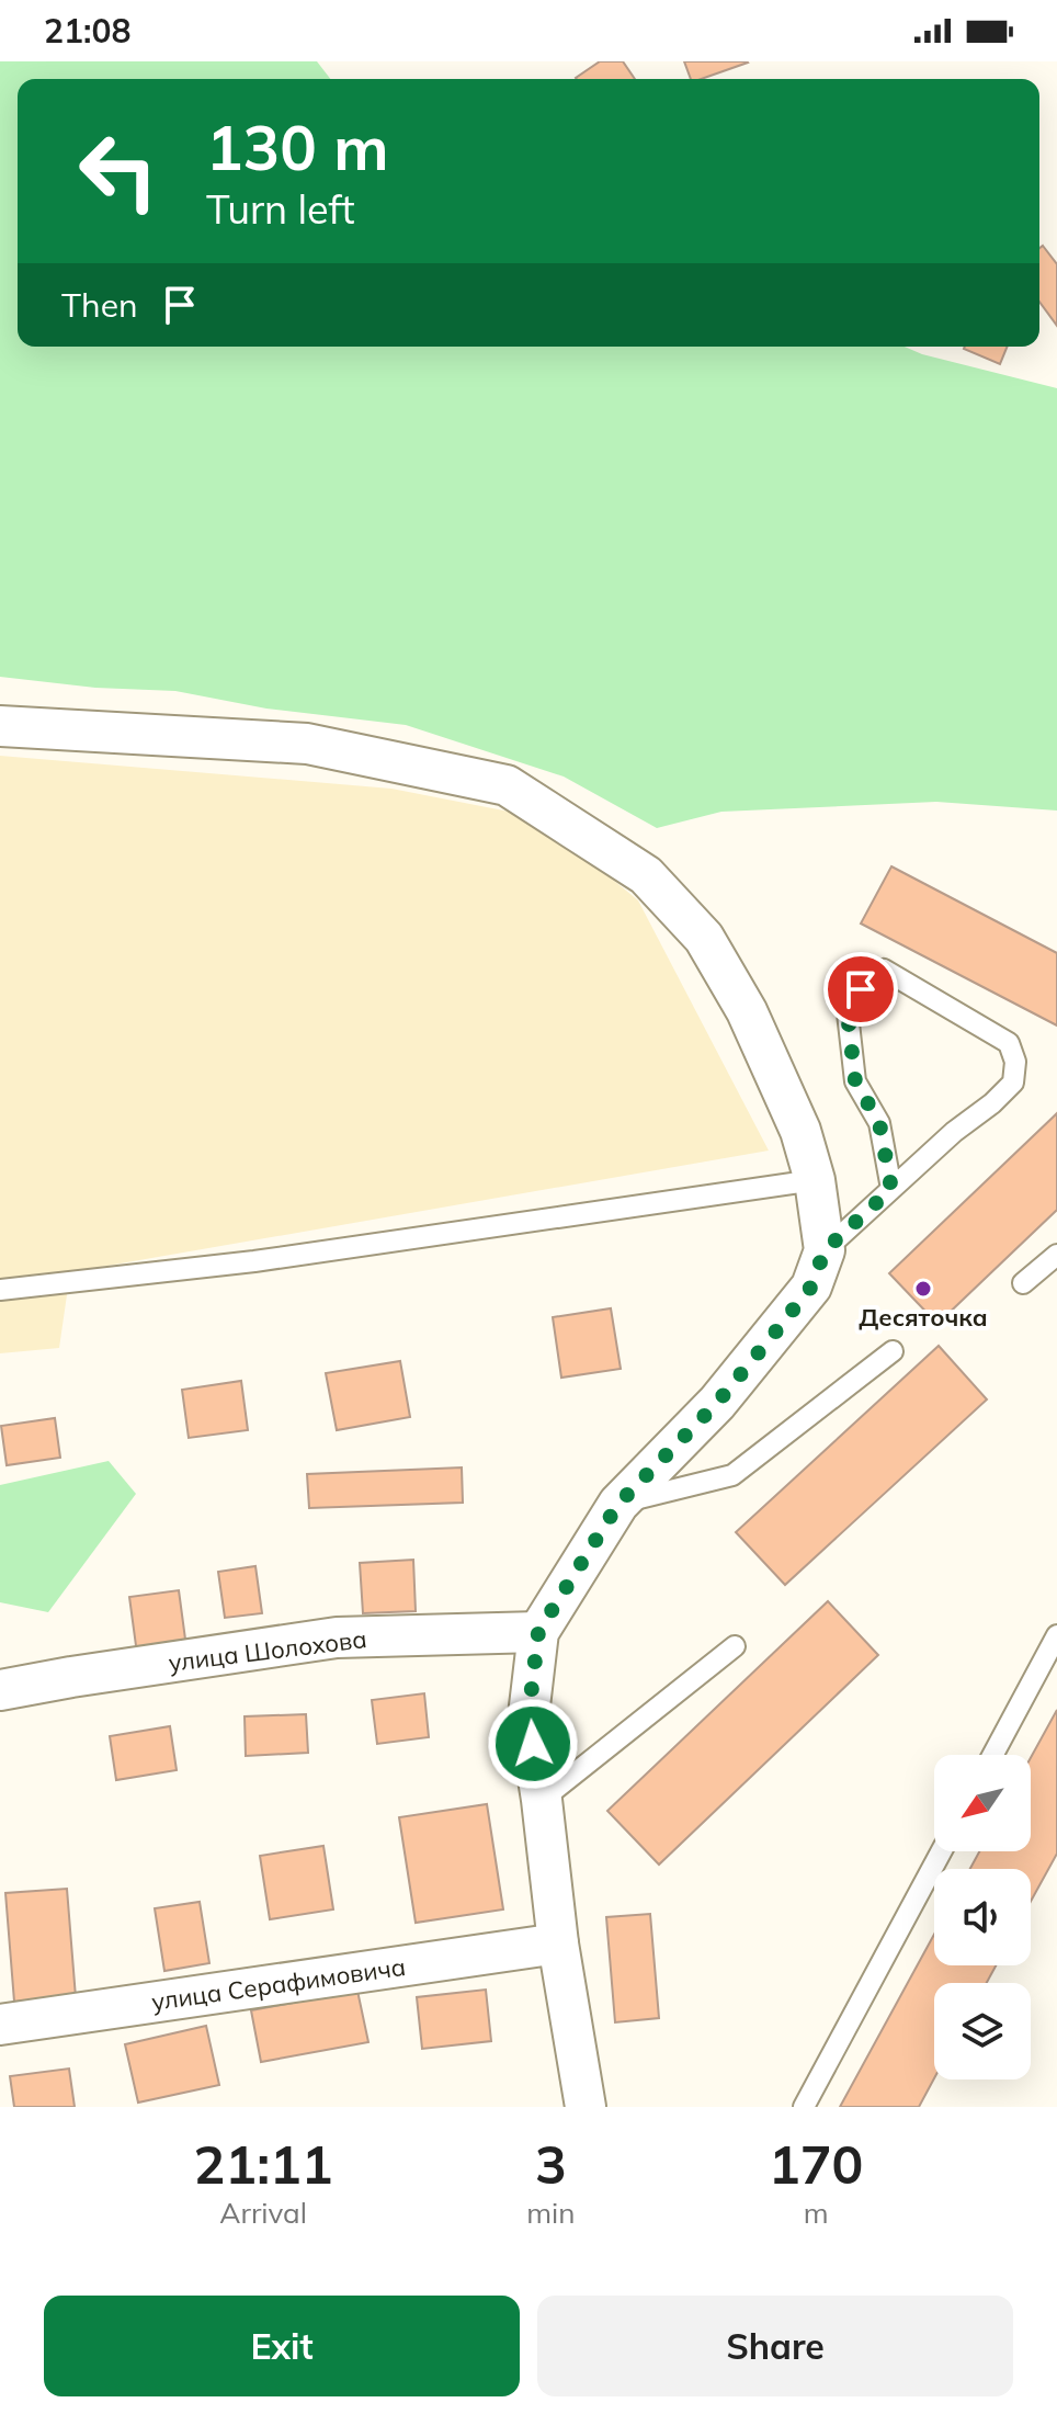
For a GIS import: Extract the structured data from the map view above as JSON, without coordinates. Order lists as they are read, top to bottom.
{
  "streets": {
    "street": ["улица Шолохова", "улица Серафимовича"]
  },
  "places": ["Десяточка"],
  "north": "bottom left",
  "page": {
    "status": "21:08",
    "turn": ["130 m", "Turn left"],
    "then": "Then",
    "eta": [
      "21:11",
      "Arrival",
      "3",
      "min",
      "170",
      "m"
    ],
    "buttons": ["Exit", "Share"]
  }
}
